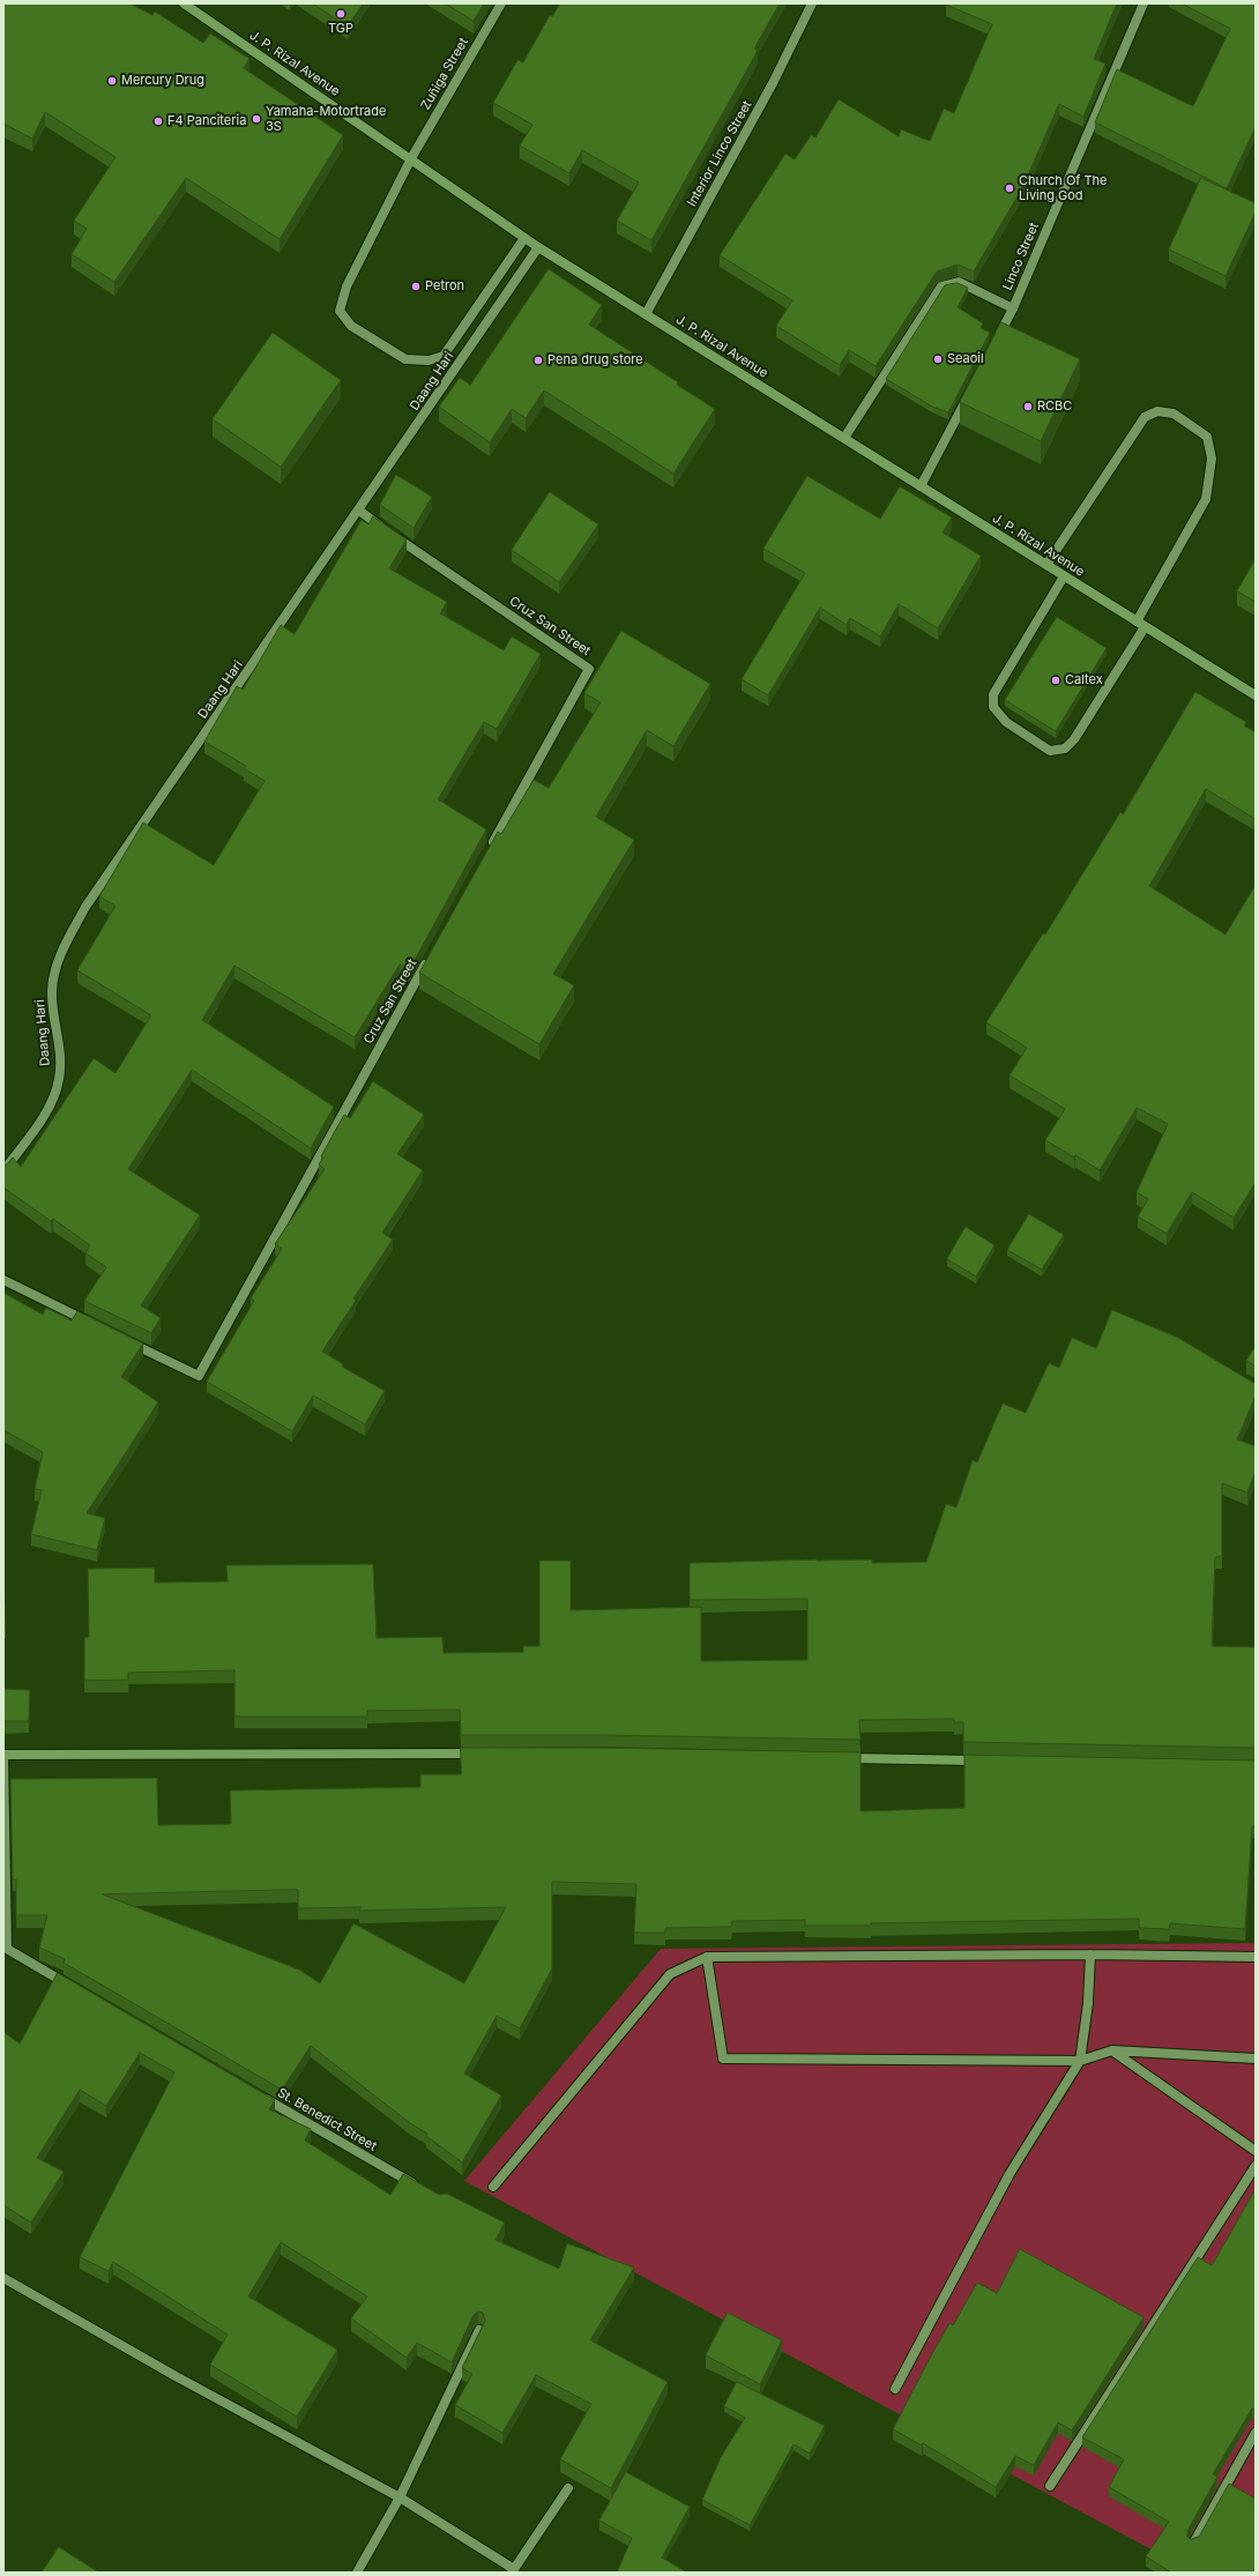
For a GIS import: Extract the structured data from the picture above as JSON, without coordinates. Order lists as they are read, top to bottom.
{
  "streets": {
    "main road": ["J. P. Rizal Avenue"],
    "street": [
      "Zuñiga Street",
      "Interior Linco Street",
      "Linco Street",
      "Daang Hari",
      "Cruz San Street",
      "St. Benedict Street"
    ]
  },
  "crossings": [
    ["J. P. Rizal Avenue", "Zuñiga Street"],
    ["J. P. Rizal Avenue", "Interior Linco Street"],
    ["J. P. Rizal Avenue", "Daang Hari"],
    ["Daang Hari", "Cruz San Street"]
  ],
  "places": [
    "TGP",
    "Mercury Drug",
    "Yamaha-Motortrade 3S",
    "F4 Panciteria",
    "Church Of The Living God",
    "Petron",
    "Seaoil",
    "Pena drug store",
    "RCBC",
    "Caltex"
  ]
}
